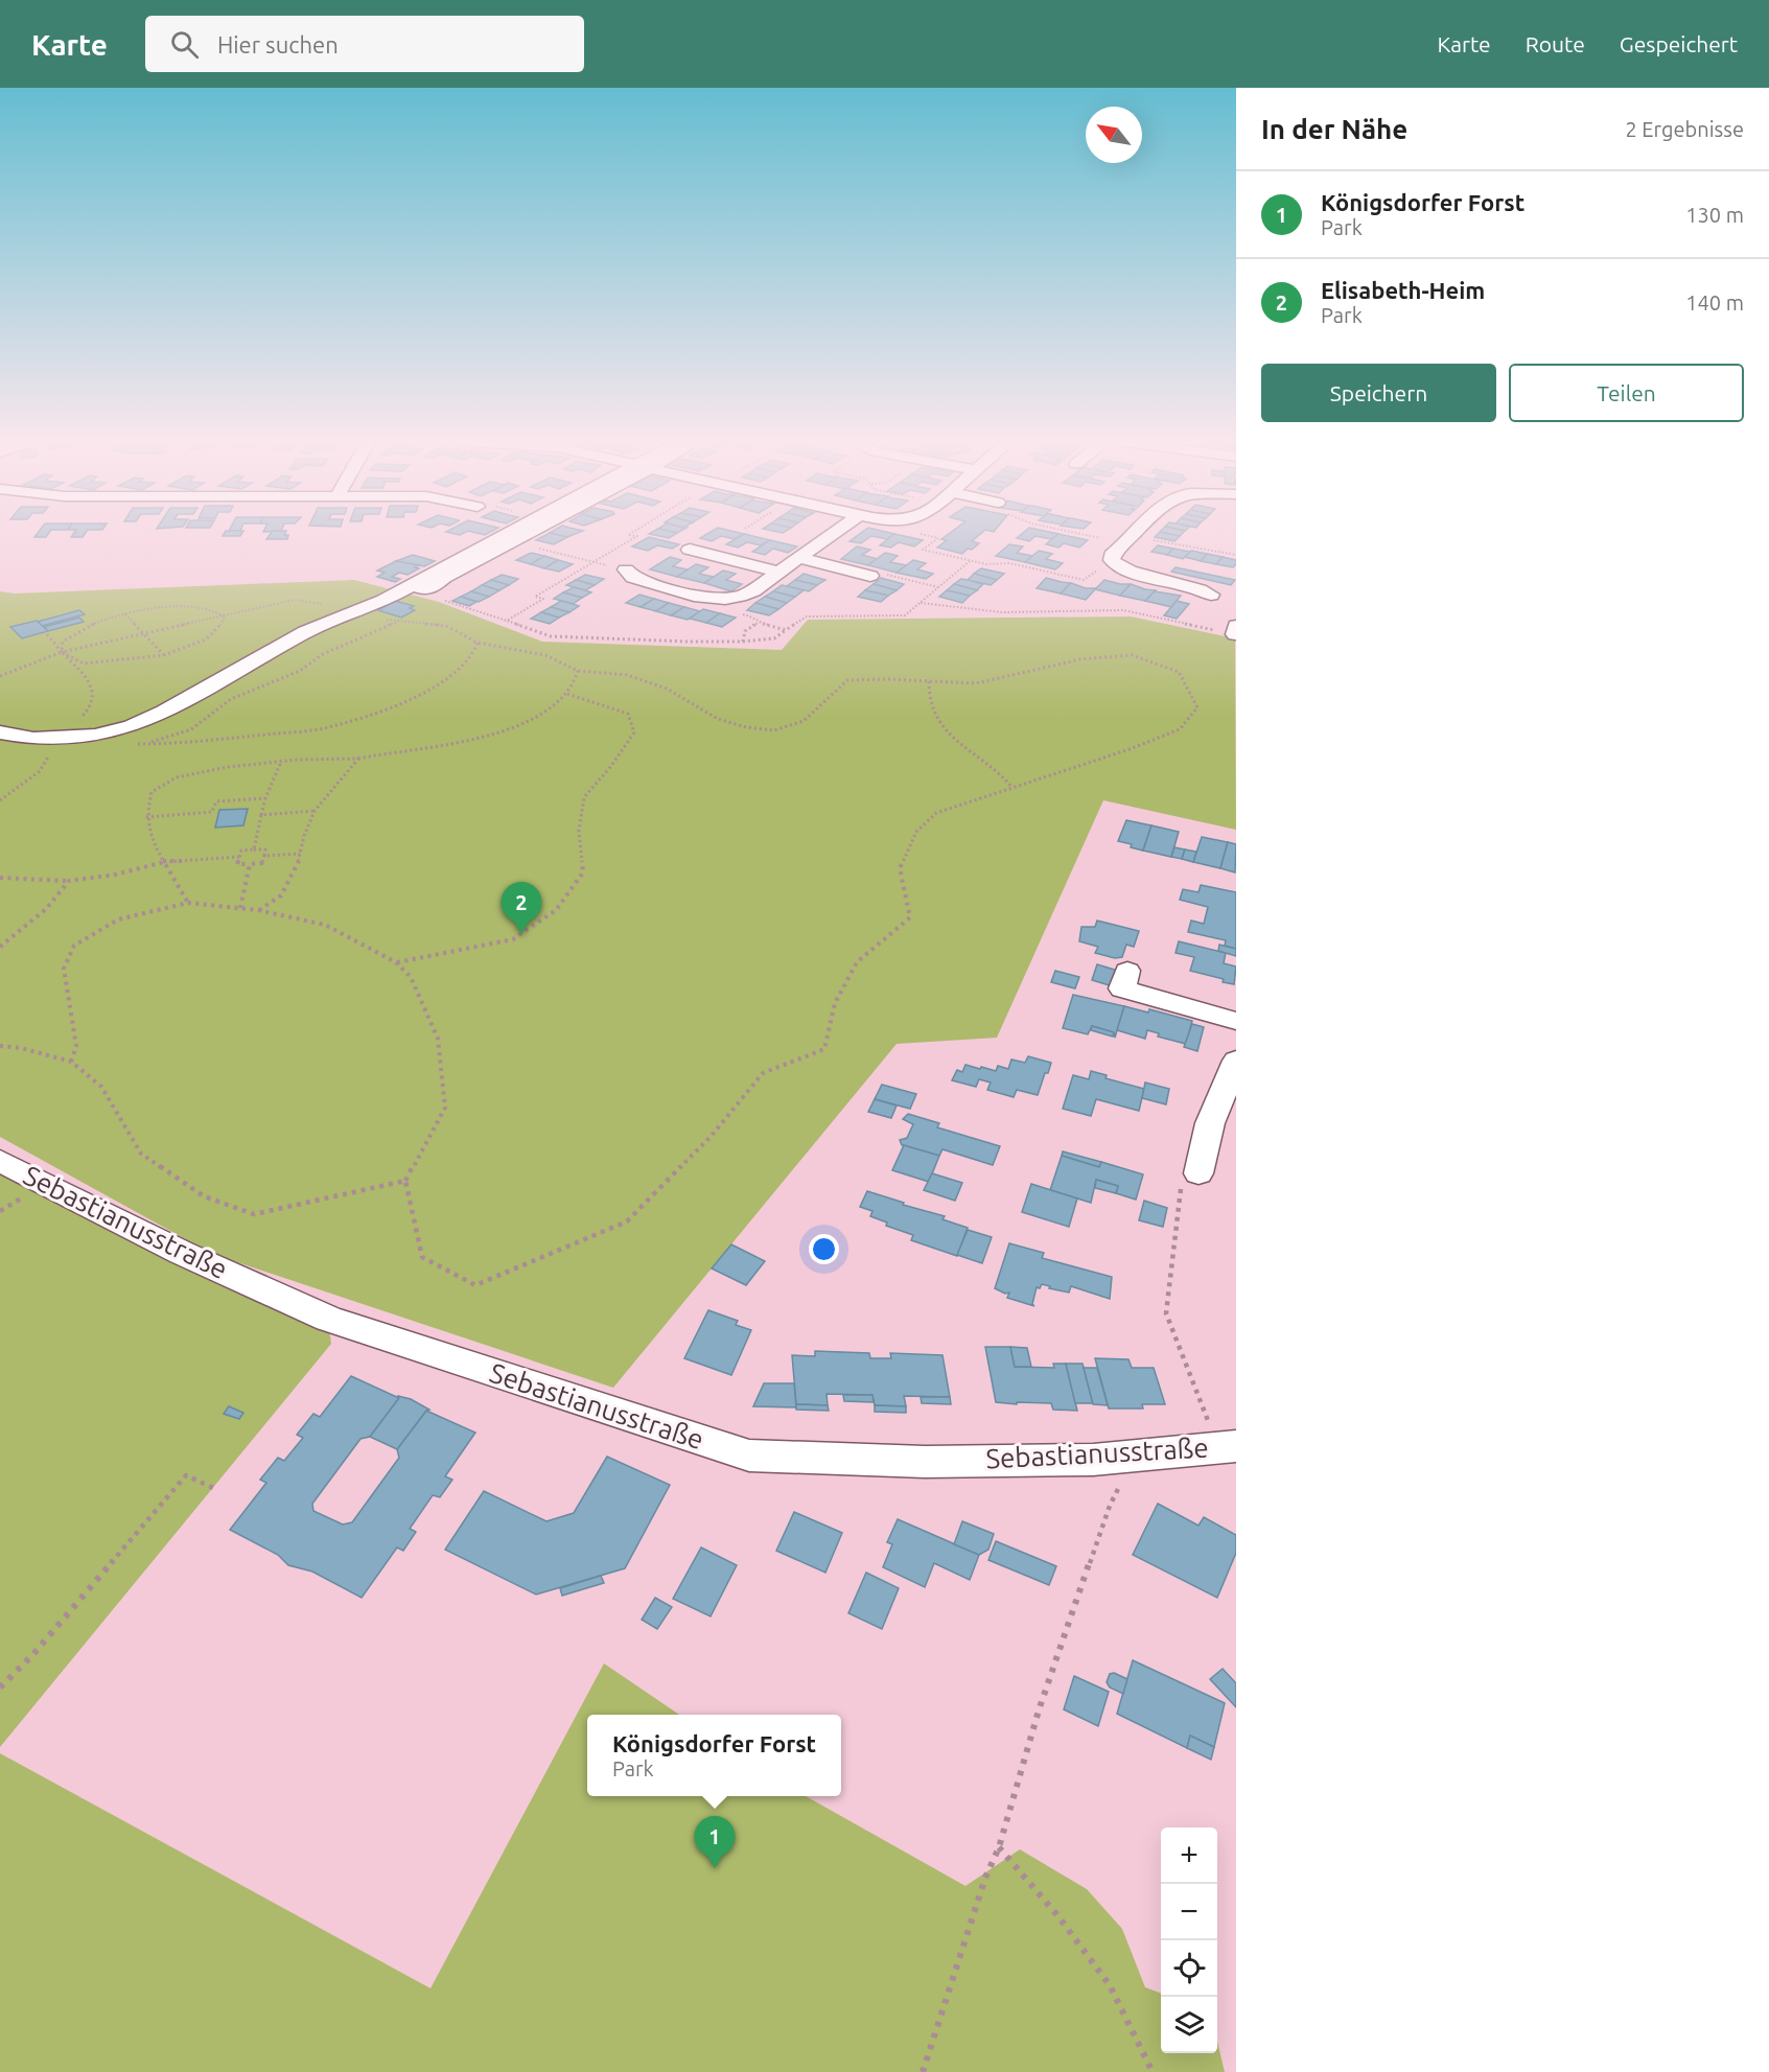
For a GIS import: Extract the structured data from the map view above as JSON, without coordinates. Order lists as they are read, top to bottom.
{
  "streets": {
    "street": ["Sebastianusstraße"]
  },
  "north": "top left",
  "page": {
    "header": "Karte",
    "search": "Hier suchen",
    "nav": ["Karte", "Route", "Gespeichert"],
    "heading": ["In der Nähe", "2 Ergebnisse"],
    "list": [
      {
        "mark": "1",
        "name": "Königsdorfer Forst",
        "note": "Park",
        "value": "130 m"
      },
      {
        "mark": "2",
        "name": "Elisabeth-Heim",
        "note": "Park",
        "value": "140 m"
      }
    ],
    "buttons": ["Speichern", "Teilen"],
    "pins": ["2", "1"],
    "popup": ["Königsdorfer Forst", "Park"],
    "map_buttons": ["+", "−"]
  }
}
